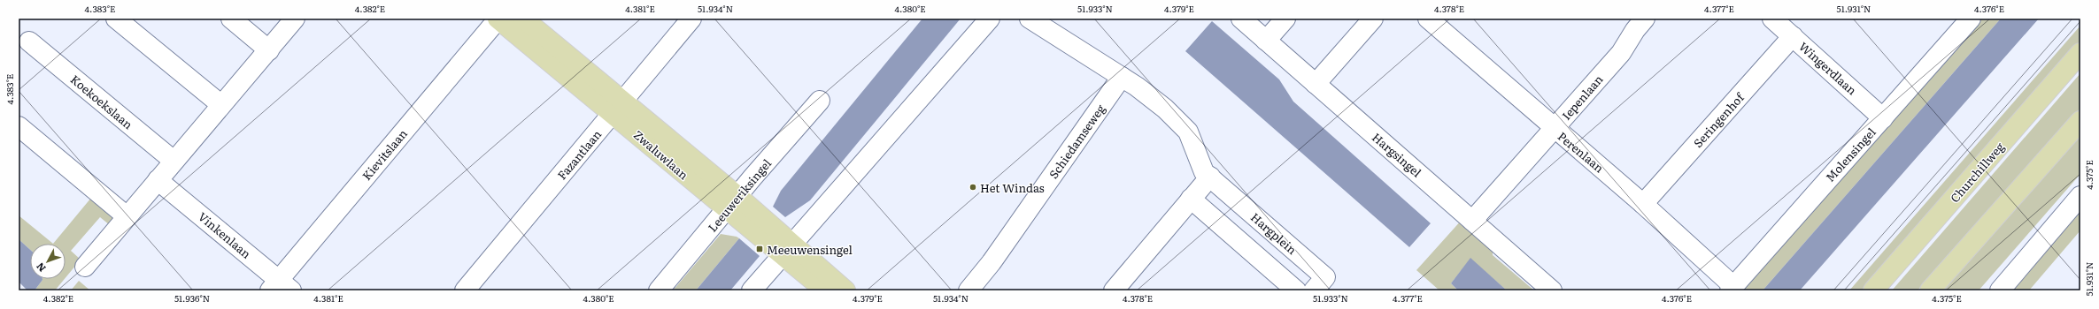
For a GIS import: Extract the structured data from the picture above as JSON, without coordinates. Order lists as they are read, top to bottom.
{
  "streets": {
    "main road": ["Zwaluwlaan", "Churchillweg"],
    "street": [
      "Wingerdlaan",
      "Iepenlaan",
      "Koekoekslaan",
      "Seringenhof",
      "Schiedamseweg",
      "Perenlaan",
      "Kievitslaan",
      "Fazantlaan",
      "Hargsingel",
      "Molensingel",
      "Leeuweriksingel",
      "Hargplein",
      "Vinkenlaan"
    ]
  },
  "crossings": [
    ["Wingerdlaan", "Seringenhof"],
    ["Wingerdlaan", "Molensingel"],
    ["Iepenlaan", "Perenlaan"],
    ["Iepenlaan", "Hargsingel"],
    ["Seringenhof", "Perenlaan"],
    ["Schiedamseweg", "Hargplein"],
    ["Perenlaan", "Molensingel"],
    ["Kievitslaan", "Zwaluwlaan"],
    ["Kievitslaan", "Vinkenlaan"],
    ["Fazantlaan", "Zwaluwlaan"],
    ["Zwaluwlaan", "Leeuweriksingel"]
  ],
  "places": {
    "other": ["Het Windas"],
    "transit": ["Meeuwensingel"]
  },
  "north": "bottom left",
  "coordinates": [
    "4.383°E",
    "4.382°E",
    "4.381°E",
    "51.934°N",
    "4.380°E",
    "51.933°N",
    "4.379°E",
    "4.378°E",
    "4.377°E",
    "51.931°N",
    "4.376°E",
    "4.375°E",
    "51.936°N"
  ]
}
